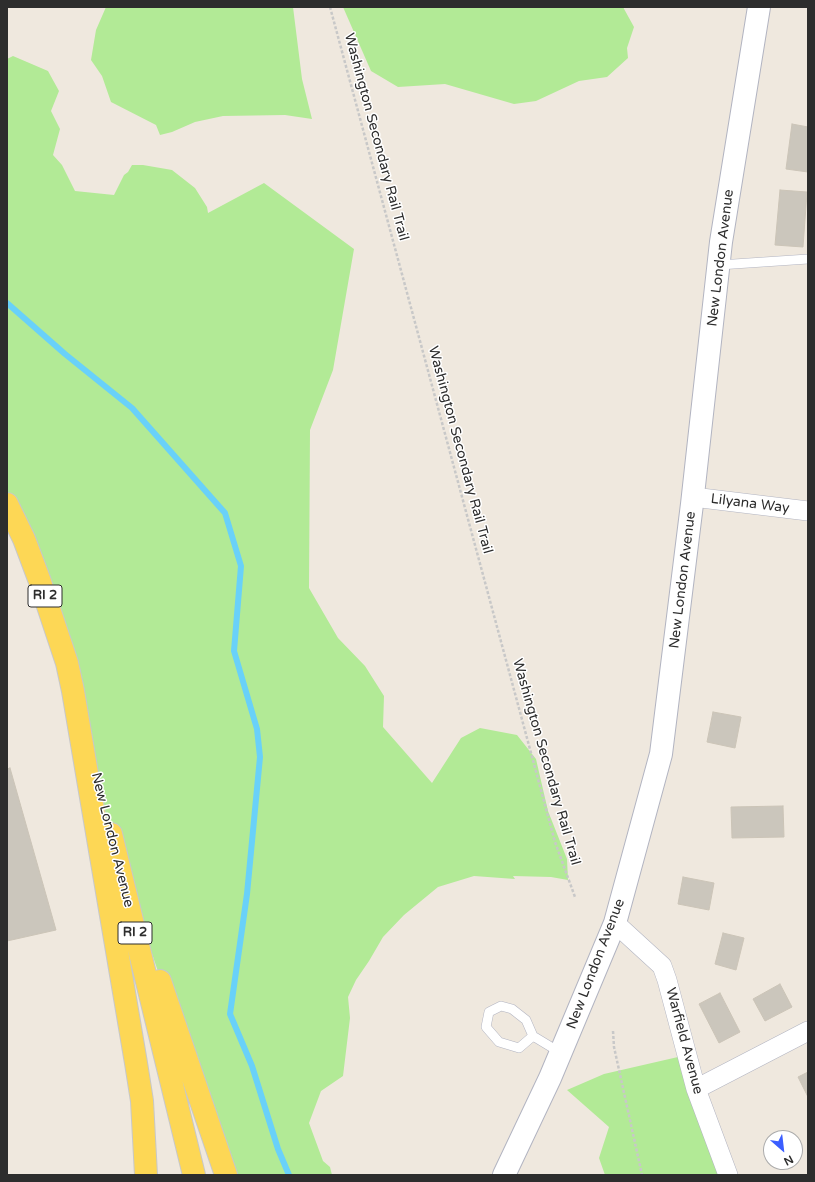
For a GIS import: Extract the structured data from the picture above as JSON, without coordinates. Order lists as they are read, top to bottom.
{
  "streets": {
    "main road": ["New London Avenue", "RI 2"],
    "street": ["Lilyana Way", "Warfield Avenue"],
    "path": ["Washington Secondary Rail Trail"]
  },
  "crossings": [
    ["New London Avenue", "Lilyana Way"],
    ["New London Avenue", "RI 2"],
    ["New London Avenue", "Warfield Avenue"]
  ],
  "north": "bottom right"
}
